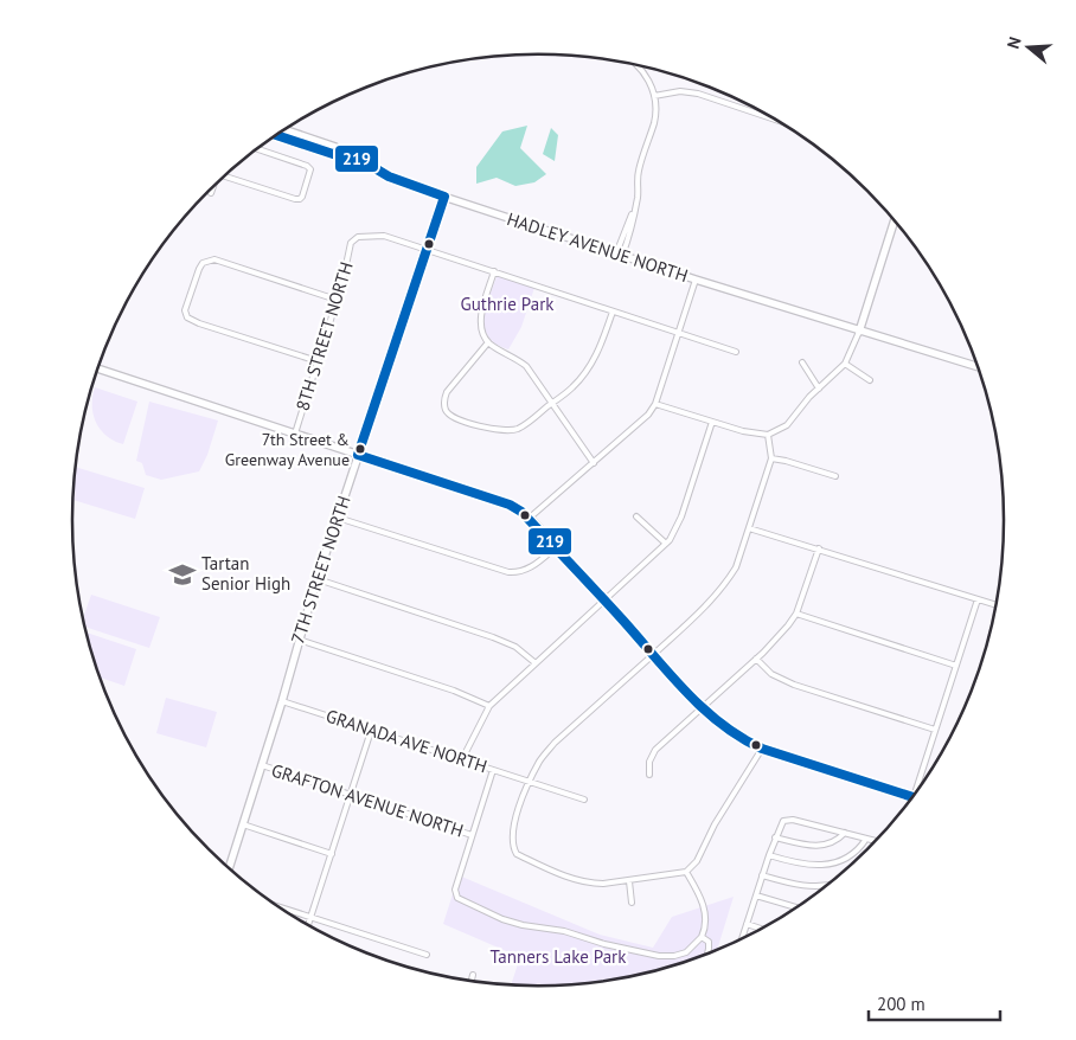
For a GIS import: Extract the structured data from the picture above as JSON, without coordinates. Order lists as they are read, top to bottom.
{
  "streets": {
    "street": [
      "HADLEY AVENUE NORTH",
      "8TH STREET NORTH",
      "7TH STREET NORTH",
      "GRANADA AVE NORTH",
      "GRAFTON AVENUE NORTH"
    ]
  },
  "crossings": [
    ["HADLEY AVENUE NORTH", "7TH STREET NORTH"],
    ["8TH STREET NORTH", "7TH STREET NORTH"],
    ["7TH STREET NORTH", "GRANADA AVE NORTH"],
    ["7TH STREET NORTH", "GRAFTON AVENUE NORTH"]
  ],
  "parks": ["Guthrie Park", "Tanners Lake Park"],
  "places": {
    "other": ["7th Street & Greenway Avenue"],
    "school or university": ["Tartan Senior High"]
  },
  "lines": ["transit line 219"],
  "scale_bar": "200 m",
  "north": "left"
}
